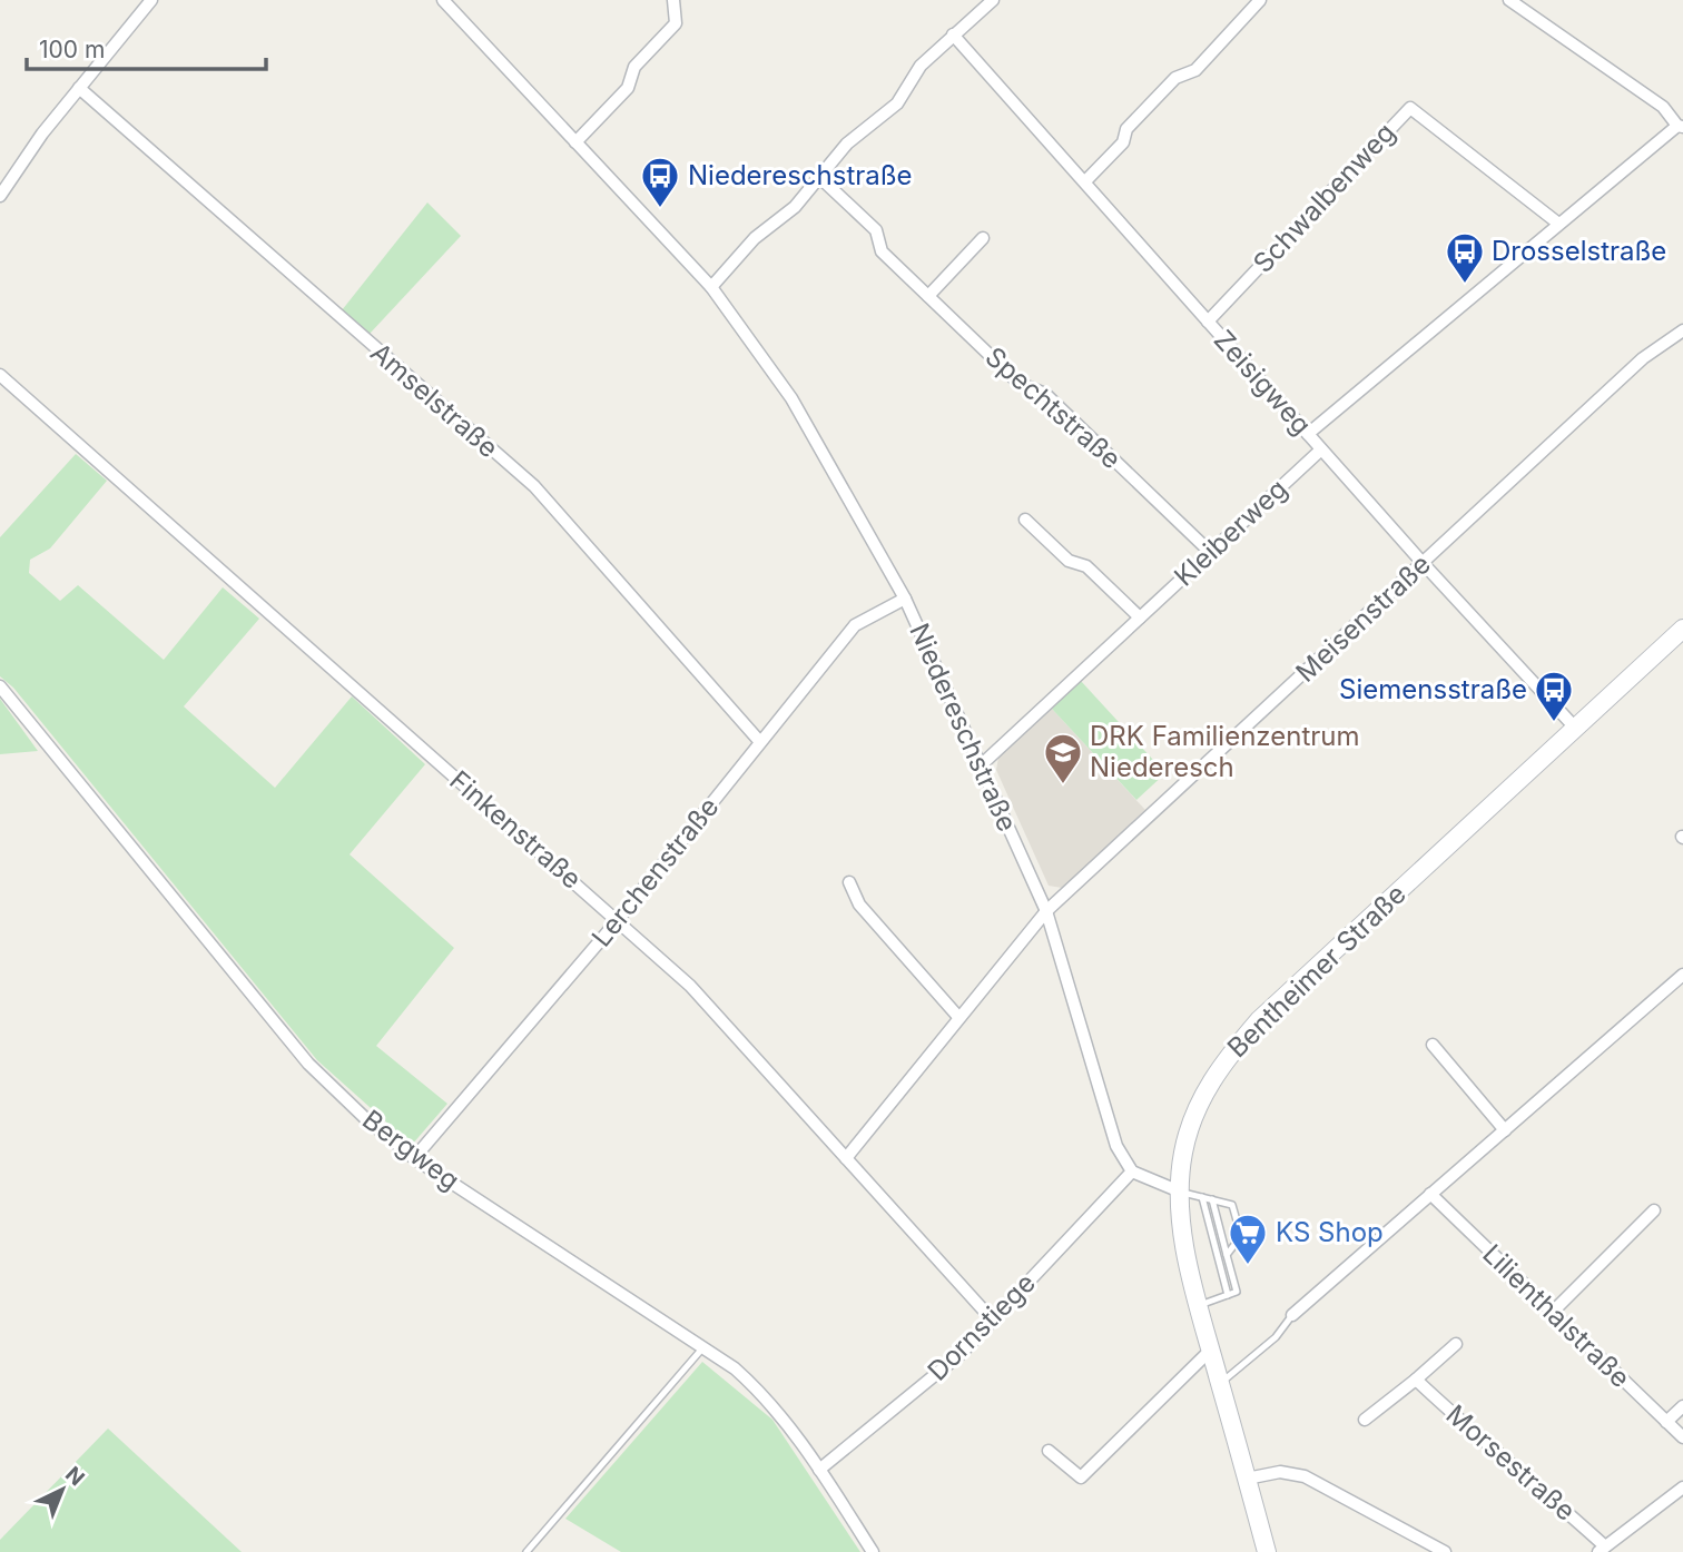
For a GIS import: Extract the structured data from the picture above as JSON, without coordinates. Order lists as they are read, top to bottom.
{
  "streets": {
    "main road": ["Bentheimer Straße"],
    "street": [
      "Schwalbenweg",
      "Zeisigweg",
      "Amselstraße",
      "Spechtstraße",
      "Kleiberweg",
      "Meisenstraße",
      "Niedereschstraße",
      "Finkenstraße",
      "Lerchenstraße",
      "Bergweg",
      "Lilienthalstraße",
      "Dornstiege",
      "Morsestraße"
    ]
  },
  "crossings": [
    ["Schwalbenweg", "Zeisigweg"],
    ["Zeisigweg", "Kleiberweg"],
    ["Zeisigweg", "Meisenstraße"],
    ["Zeisigweg", "Bentheimer Straße"],
    ["Amselstraße", "Lerchenstraße"],
    ["Spechtstraße", "Kleiberweg"],
    ["Kleiberweg", "Niedereschstraße"],
    ["Meisenstraße", "Niedereschstraße"],
    ["Meisenstraße", "Finkenstraße"],
    ["Niedereschstraße", "Lerchenstraße"],
    ["Niedereschstraße", "Dornstiege"],
    ["Finkenstraße", "Lerchenstraße"],
    ["Finkenstraße", "Dornstiege"],
    ["Lerchenstraße", "Bergweg"],
    ["Bergweg", "Dornstiege"]
  ],
  "places": {
    "bus stop": ["Niedereschstraße", "Drosselstraße", "Siemensstraße"],
    "school or university": ["DRK Familienzentrum Niederesch"],
    "supermarket": ["KS Shop"]
  },
  "scale_bar": "100 m",
  "north": "top right"
}
